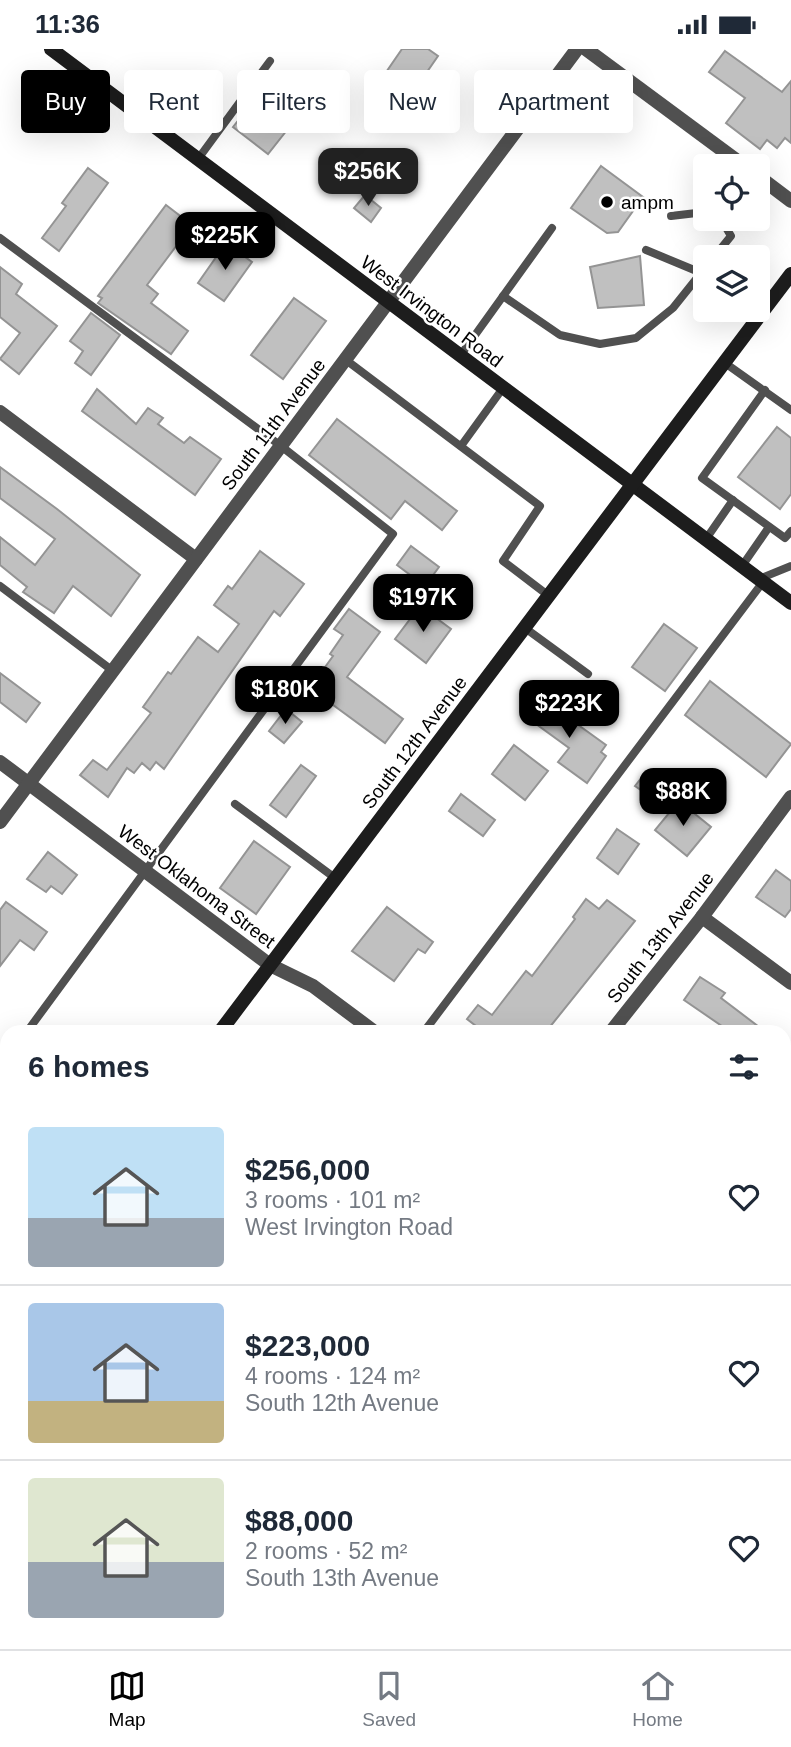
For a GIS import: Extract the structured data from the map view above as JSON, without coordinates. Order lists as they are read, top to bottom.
{
  "streets": {
    "main road": ["West Irvington Road", "South 12th Avenue"],
    "street": ["South 11th Avenue", "West Oklahoma Street", "South 13th Avenue"]
  },
  "crossings": [
    ["West Irvington Road", "South 11th Avenue"],
    ["West Irvington Road", "South 12th Avenue"],
    ["South 11th Avenue", "West Oklahoma Street"],
    ["South 12th Avenue", "West Oklahoma Street"]
  ],
  "places": ["ampm"],
  "page": {
    "status": "11:36",
    "chip": [
      "Buy",
      "Rent",
      "Filters",
      "New",
      "Apartment"
    ],
    "price": [
      "$256K",
      "$225K",
      "$197K",
      "$180K",
      "$223K",
      "$88K"
    ],
    "heading": "6 homes",
    "list": [
      {
        "name": "$256,000",
        "note": "3 rooms · 101 m² · West Irvington Road"
      },
      {
        "name": "$223,000",
        "note": "4 rooms · 124 m² · South 12th Avenue"
      },
      {
        "name": "$88,000",
        "note": "2 rooms · 52 m² · South 13th Avenue"
      }
    ],
    "tabs": ["Map", "Saved", "Home"]
  }
}
